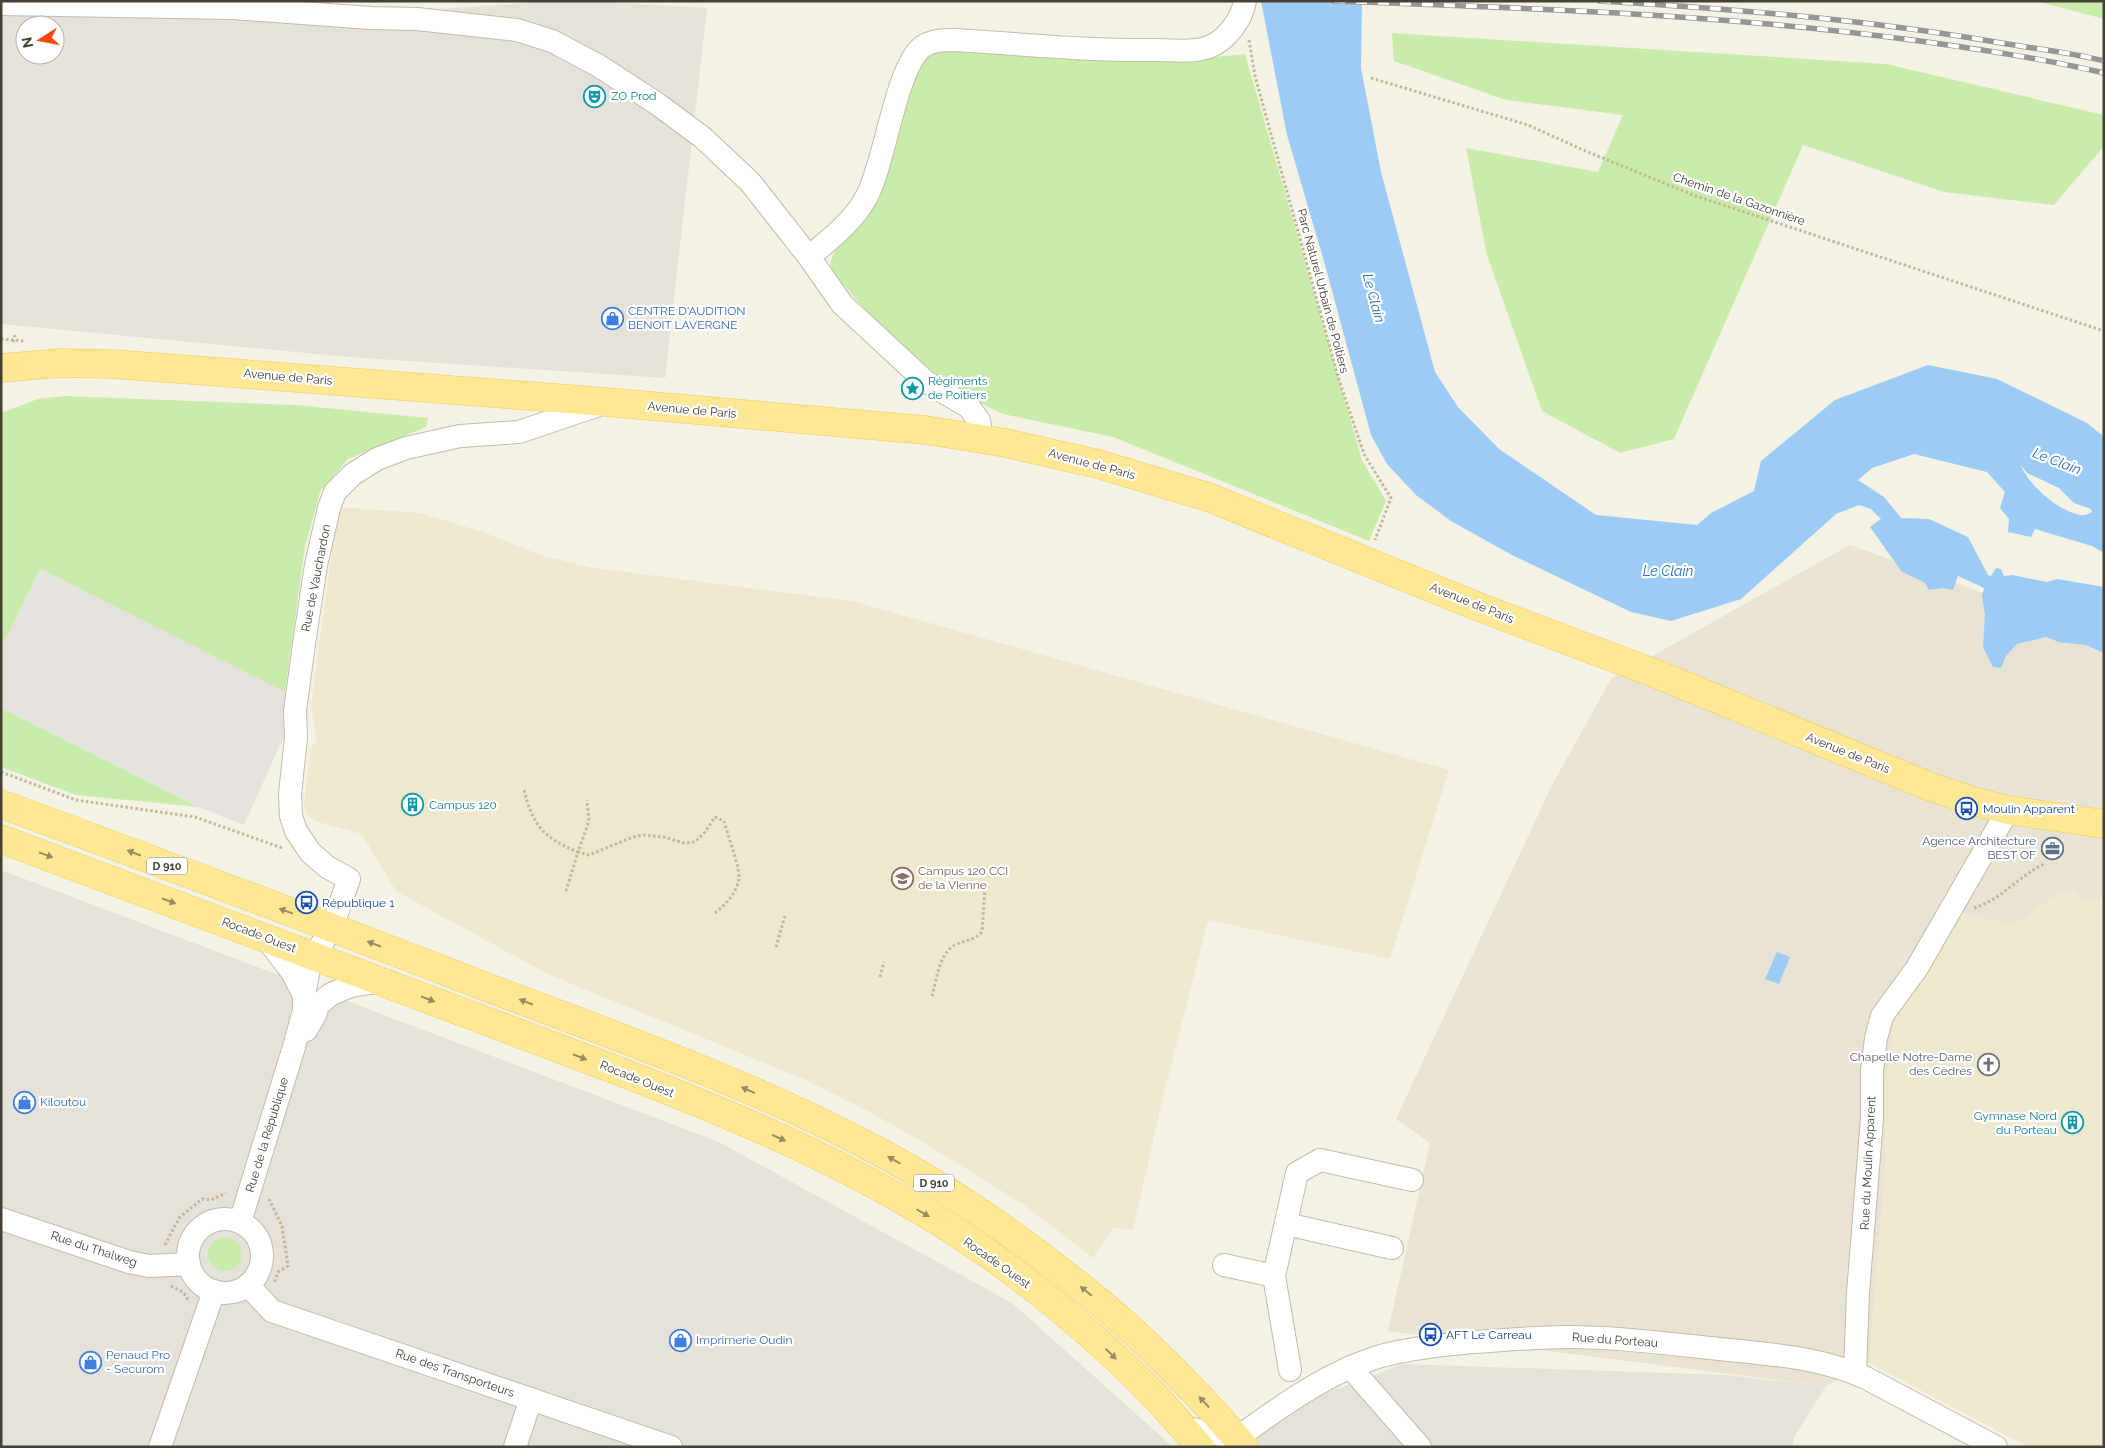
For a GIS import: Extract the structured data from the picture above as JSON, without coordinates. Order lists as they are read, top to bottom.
{
  "streets": {
    "main road": ["Avenue de Paris", "D 910", "Rocade Ouest"],
    "street": [
      "Rue de Vauchardon",
      "Rue de la République",
      "Rue du Moulin Apparent",
      "Rue du Thalweg",
      "Rue du Porteau",
      "Rue des Transporteurs"
    ],
    "path": ["Chemin de la Gazonnière", "Parc Naturel Urbain de Poitiers"]
  },
  "crossings": [
    ["Parc Naturel Urbain de Poitiers", "Avenue de Paris"],
    ["Avenue de Paris", "Rue de Vauchardon"],
    ["Avenue de Paris", "Rue du Moulin Apparent"],
    ["Rue de Vauchardon", "D 910"],
    ["Rue de Vauchardon", "Rue de la République"],
    ["D 910", "Rue de la République"],
    ["D 910", "Rue du Porteau"],
    ["Rocade Ouest", "Rue de la République"],
    ["Rue de la République", "Rue du Thalweg"],
    ["Rue de la République", "Rue des Transporteurs"],
    ["Rue du Moulin Apparent", "Rue du Porteau"],
    ["Rue du Thalweg", "Rue des Transporteurs"]
  ],
  "water": ["Le Clain"],
  "places": {
    "theatre": ["ZO Prod"],
    "shop": [
      "CENTRE D'AUDITION BENOIT LAVERGNE",
      "Kiloutou",
      "Imprimerie Oudin",
      "Penaud Pro - Securom"
    ],
    "place": ["Régiments de Poitiers"],
    "building": ["Campus 120", "Gymnase Nord du Porteau"],
    "bus stop": ["Moulin Apparent", "République 1", "AFT Le Carreau"],
    "office": ["Agence Architecture BEST OF"],
    "school or university": ["Campus 120 CCI de la Vienne"],
    "church": ["Chapelle Notre-Dame des Cèdres"]
  },
  "north": "left"
}
